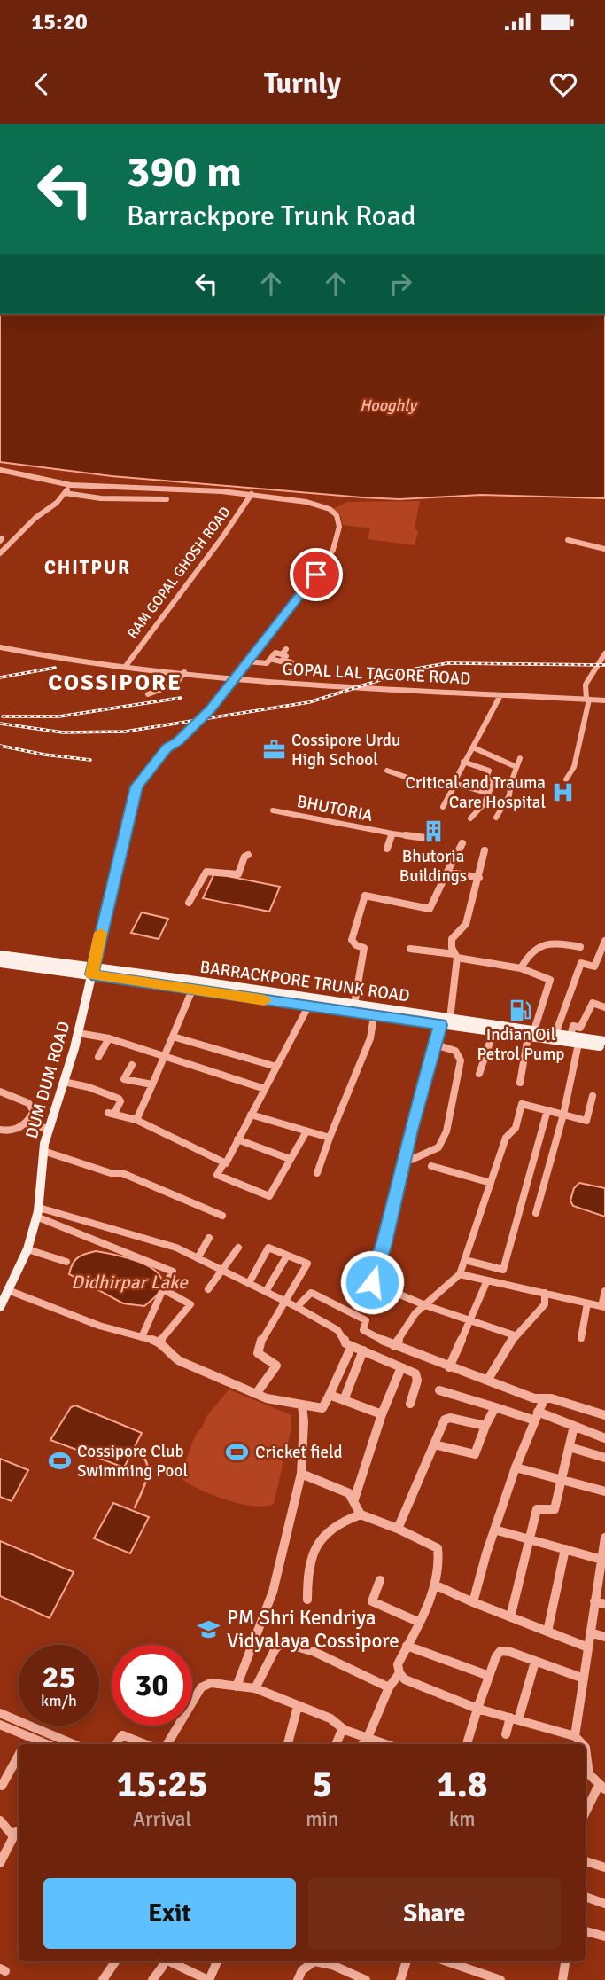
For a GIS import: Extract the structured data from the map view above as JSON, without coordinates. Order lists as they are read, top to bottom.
{
  "streets": {
    "main road": ["BARRACKPORE TRUNK ROAD", "DUM DUM ROAD"],
    "street": ["RAM GOPAL GHOSH ROAD", "GOPAL LAL TAGORE ROAD", "BHUTORIA"]
  },
  "crossings": [
    ["RAM GOPAL GHOSH ROAD", "GOPAL LAL TAGORE ROAD"],
    ["BARRACKPORE TRUNK ROAD", "DUM DUM ROAD"]
  ],
  "districts": ["CHITPUR", "COSSIPORE"],
  "water": ["Hooghly", "Didhirpar Lake"],
  "places": {
    "office": ["Cossipore Urdu High School"],
    "hospital": ["Critical and Trauma Care Hospital"],
    "building": ["Bhutoria Buildings"],
    "fuel station": ["Indian Oil Petrol Pump"],
    "sports": ["Cricket field", "Cossipore Club Swimming Pool"],
    "school or university": ["PM Shri Kendriya Vidyalaya Cossipore"]
  },
  "page": {
    "status": "15:20",
    "header": "Turnly",
    "turn": ["390 m", "Barrackpore Trunk Road"],
    "speed": "25 km/h",
    "limit": "30",
    "eta": [
      "15:25",
      "Arrival",
      "5",
      "min",
      "1.8",
      "km"
    ],
    "buttons": ["Exit", "Share"]
  }
}
